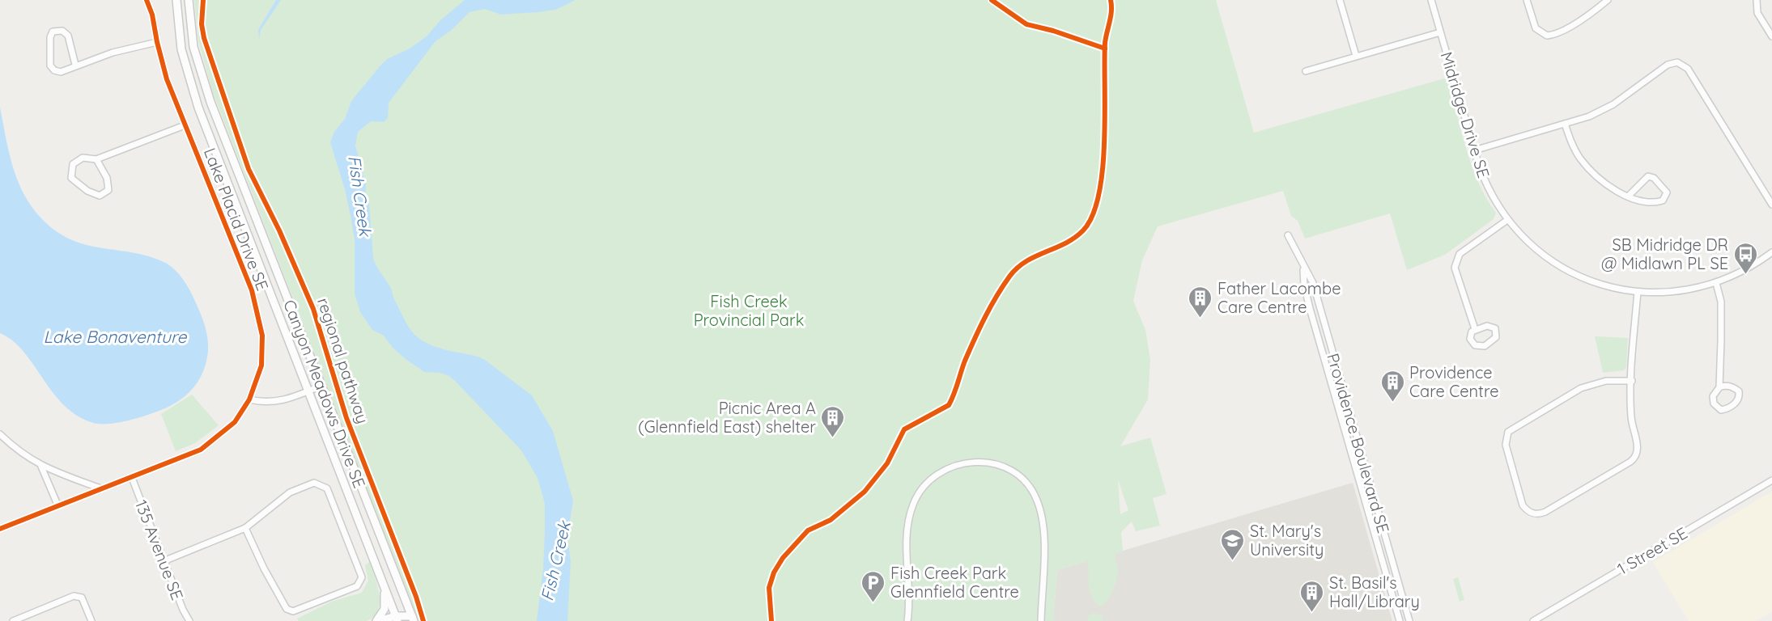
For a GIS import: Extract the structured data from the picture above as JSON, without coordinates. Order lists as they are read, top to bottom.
{
  "streets": {
    "main road": ["Canyon Meadows Drive SE"],
    "street": [
      "Midridge Drive SE",
      "Lake Placid Drive SE",
      "Providence Boulevard SE",
      "135 Avenue SE",
      "1 Street SE"
    ],
    "cycle path": ["regional pathway"]
  },
  "crossings": [
    ["Lake Placid Drive SE", "135 Avenue SE"]
  ],
  "water": ["Fish Creek", "Lake Bonaventure"],
  "parks": ["Fish Creek Provincial Park"],
  "places": {
    "bus stop": ["SB Midridge DR @ Midlawn PL SE"],
    "building": [
      "Father Lacombe Care Centre",
      "Providence Care Centre",
      "Picnic Area A (Glennfield East) shelter",
      "St. Basil's Hall/Library"
    ],
    "school or university": ["St. Mary's University"],
    "parking": ["Fish Creek Park Glennfield Centre"]
  }
}
